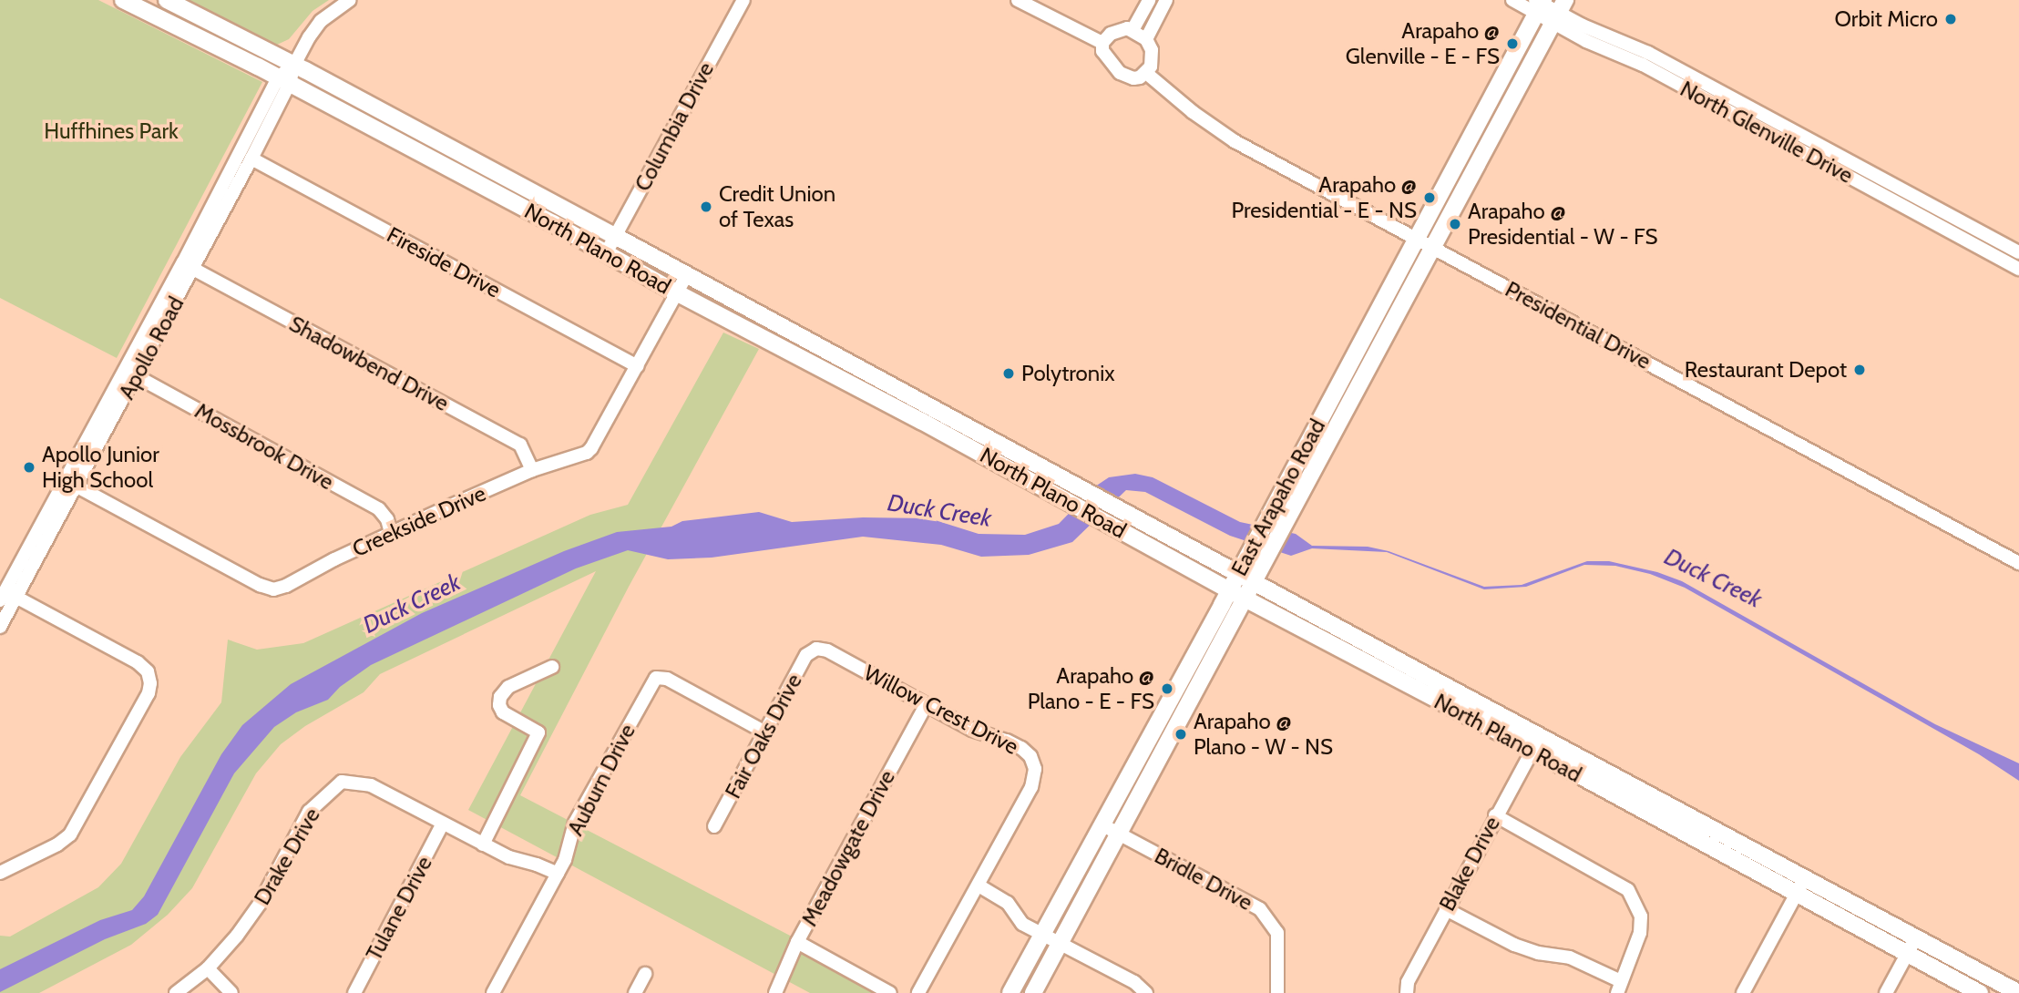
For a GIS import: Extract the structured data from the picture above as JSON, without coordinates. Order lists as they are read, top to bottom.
{
  "streets": {
    "main road": ["North Plano Road", "East Arapaho Road"],
    "street": [
      "Columbia Drive",
      "North Glenville Drive",
      "Fireside Drive",
      "Presidential Drive",
      "Apollo Road",
      "Shadowbend Drive",
      "Mossbrook Drive",
      "Creekside Drive",
      "Willow Crest Drive",
      "Fair Oaks Drive",
      "Auburn Drive",
      "Meadowgate Drive",
      "Drake Drive",
      "Blake Drive",
      "Bridle Drive",
      "Tulane Drive"
    ]
  },
  "crossings": [
    ["Columbia Drive", "North Plano Road"],
    ["North Glenville Drive", "East Arapaho Road"],
    ["North Plano Road", "Apollo Road"],
    ["North Plano Road", "East Arapaho Road"],
    ["North Plano Road", "Creekside Drive"],
    ["North Plano Road", "Blake Drive"],
    ["Fireside Drive", "Apollo Road"],
    ["Fireside Drive", "Creekside Drive"],
    ["Presidential Drive", "East Arapaho Road"],
    ["Apollo Road", "Shadowbend Drive"],
    ["Apollo Road", "Mossbrook Drive"],
    ["Apollo Road", "Creekside Drive"],
    ["Shadowbend Drive", "Creekside Drive"],
    ["Mossbrook Drive", "Creekside Drive"],
    ["East Arapaho Road", "Bridle Drive"],
    ["Willow Crest Drive", "Fair Oaks Drive"],
    ["Willow Crest Drive", "Meadowgate Drive"],
    ["Fair Oaks Drive", "Auburn Drive"],
    ["Auburn Drive", "Drake Drive"],
    ["Drake Drive", "Tulane Drive"]
  ],
  "water": ["Duck Creek"],
  "parks": ["Huffhines Park"],
  "places": [
    "Orbit Micro",
    "Arapaho @ Glenville - E - FS",
    "Arapaho @ Presidential - E - NS",
    "Credit Union of Texas",
    "Arapaho @ Presidential - W - FS",
    "Restaurant Depot",
    "Polytronix",
    "Apollo Junior High School",
    "Arapaho @ Plano - E - FS",
    "Arapaho @ Plano - W - NS"
  ]
}
